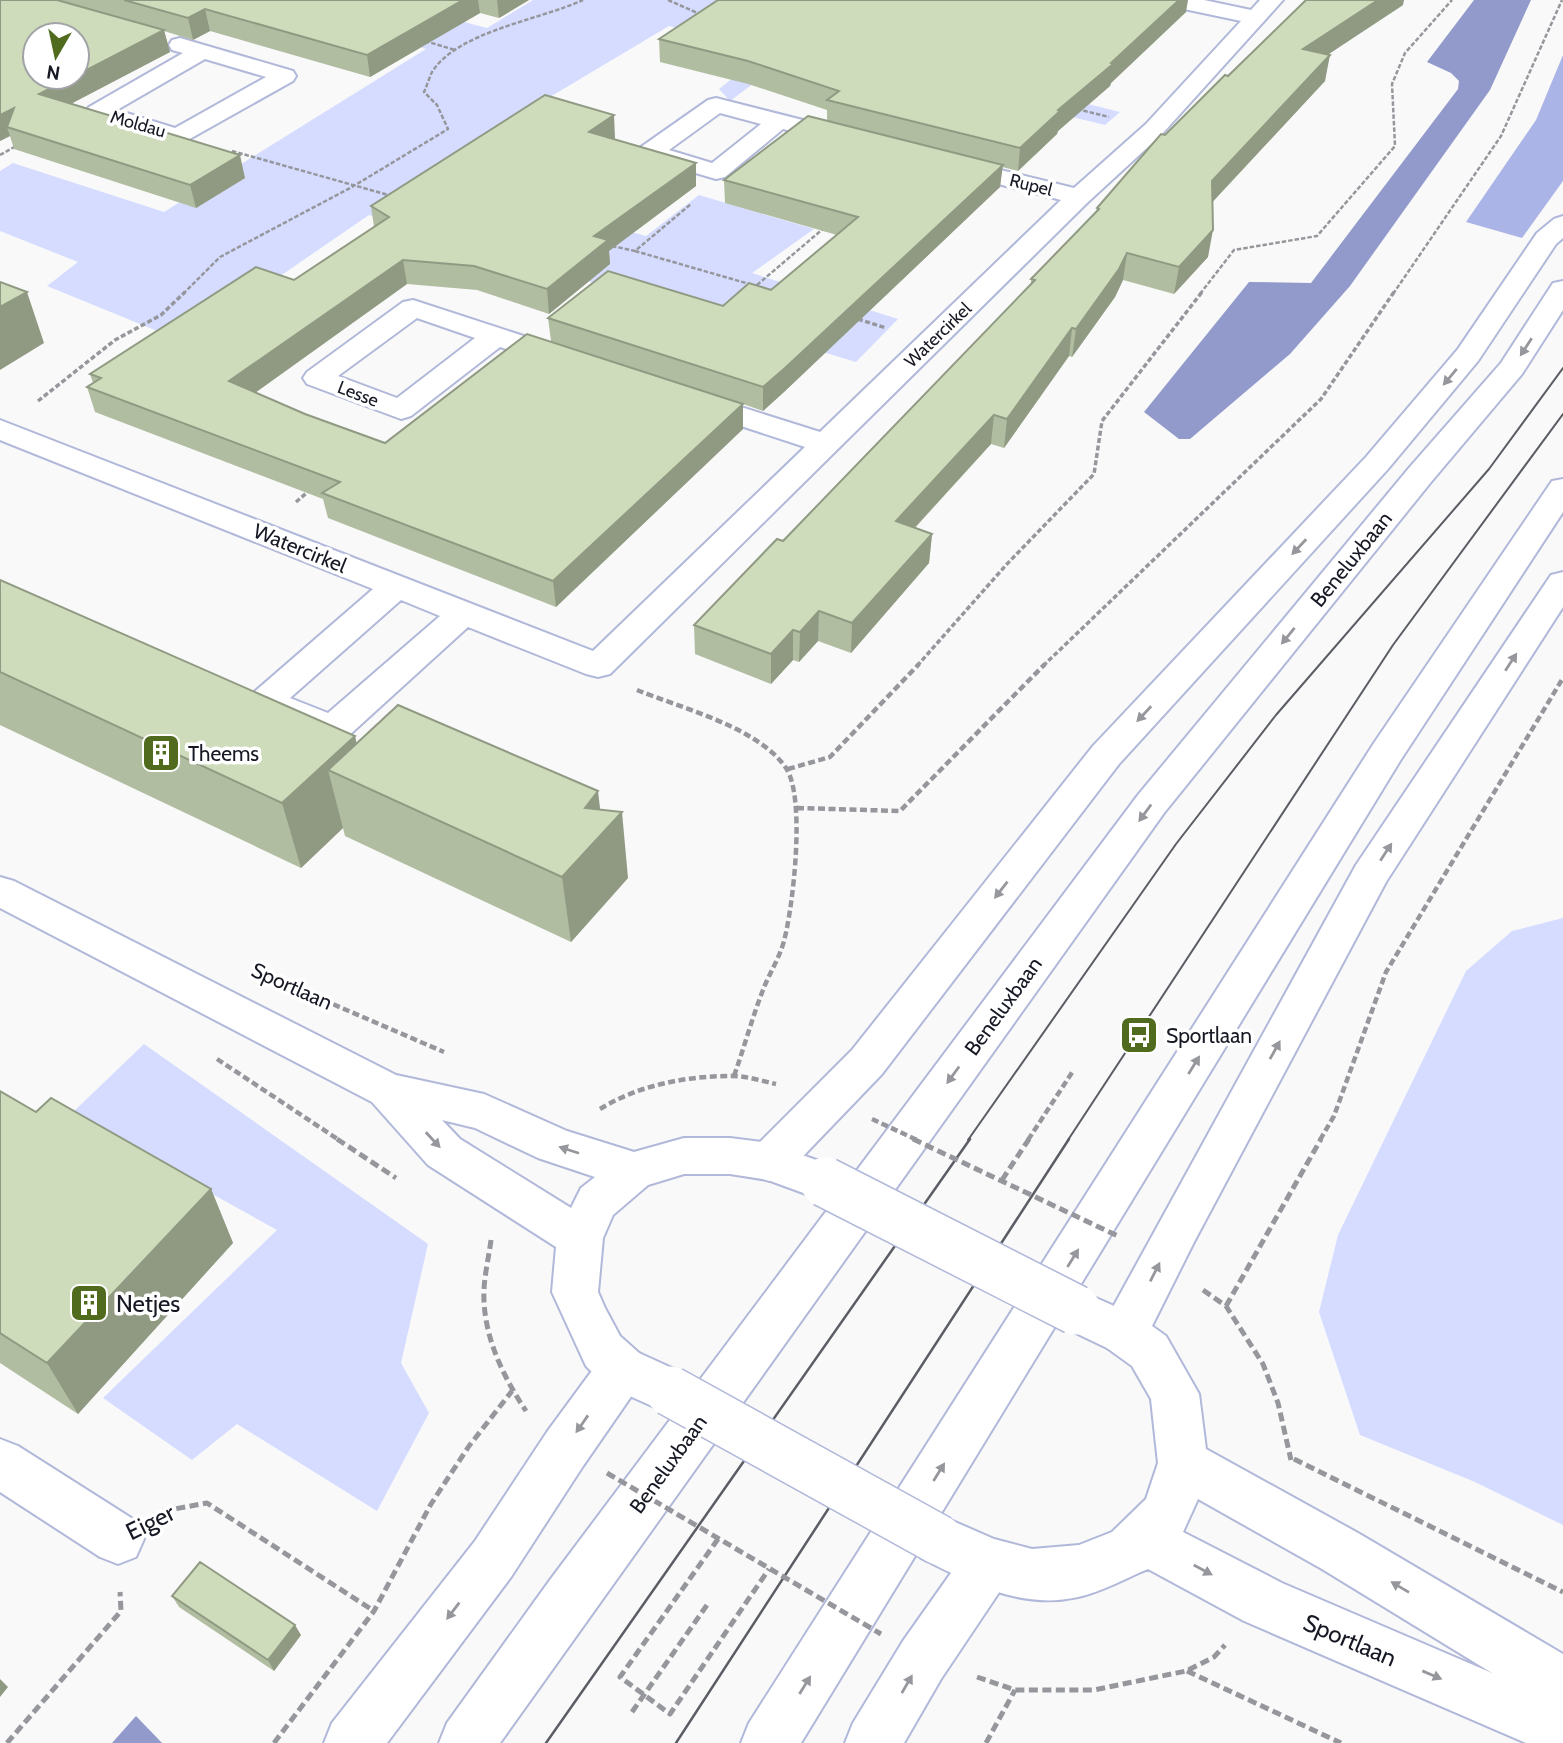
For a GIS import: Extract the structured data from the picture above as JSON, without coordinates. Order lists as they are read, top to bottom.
{
  "streets": {
    "street": [
      "Moldau",
      "Rupel",
      "Watercirkel",
      "Lesse",
      "Beneluxbaan",
      "Sportlaan",
      "Eiger"
    ]
  },
  "crossings": [
    ["Rupel", "Watercirkel"]
  ],
  "places": {
    "building": ["Theems", "Netjes"],
    "bus stop": ["Sportlaan"]
  },
  "north": "bottom"
}
